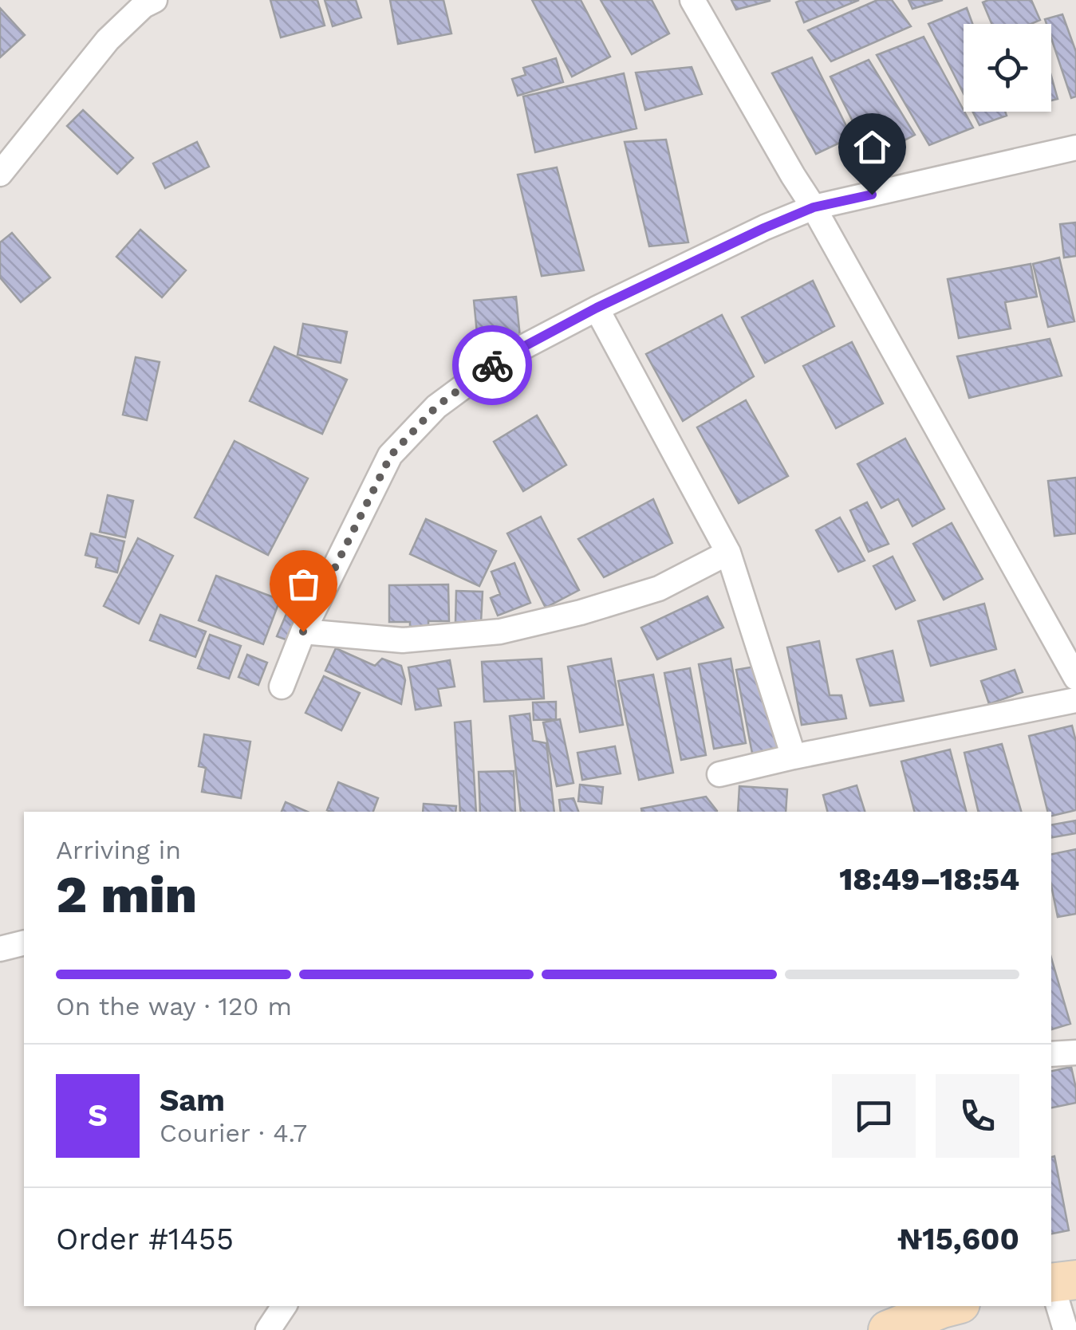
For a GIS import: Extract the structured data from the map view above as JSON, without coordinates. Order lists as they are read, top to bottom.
{
  "page": {
    "heading": ["2 min", "Arriving in", "18:49–18:54"],
    "panel": [
      "Sam",
      "Courier · 4.7",
      "Order #1455",
      "₦15,600"
    ],
    "bar": "On the way · 120 m",
    "round": "S"
  }
}
